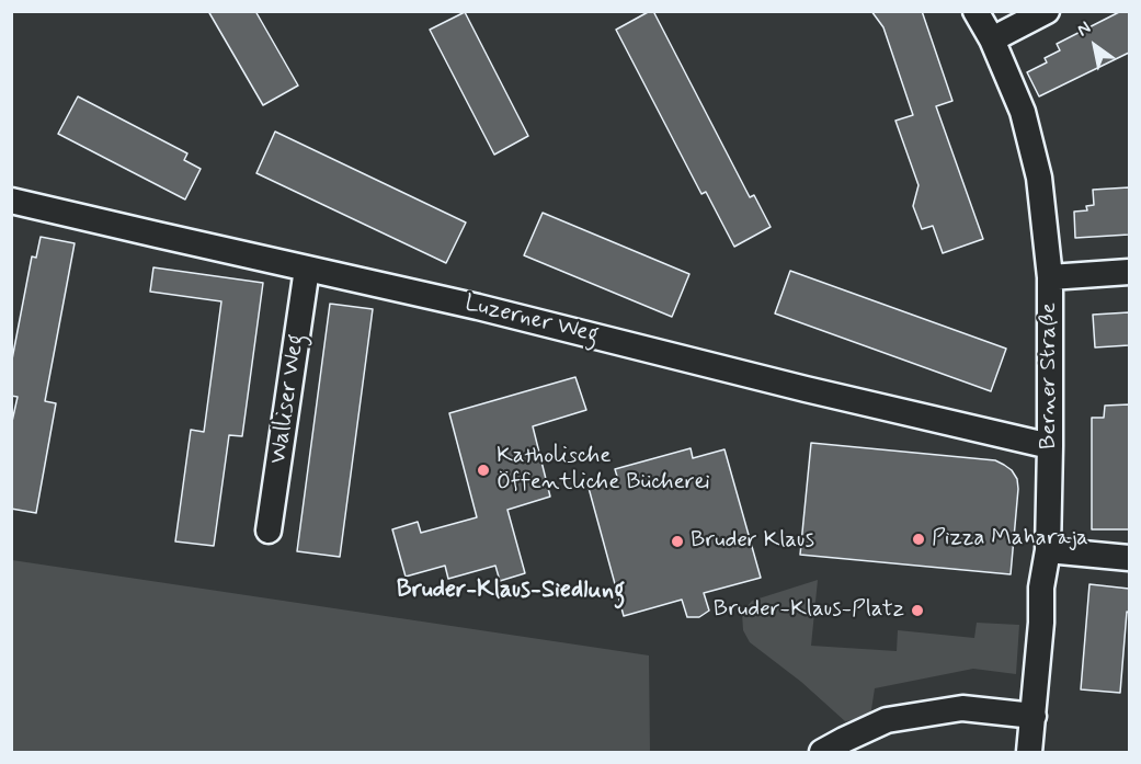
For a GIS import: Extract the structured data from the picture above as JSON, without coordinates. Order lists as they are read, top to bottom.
{
  "streets": {
    "street": ["Luzerner Weg", "Berner Straße", "Walliser Weg"]
  },
  "crossings": [
    ["Luzerner Weg", "Berner Straße"],
    ["Luzerner Weg", "Walliser Weg"]
  ],
  "districts": ["Bruder-Klaus-Siedlung"],
  "places": [
    "Katholische Öffentliche Bücherei",
    "Pizza Maharaja",
    "Bruder Klaus",
    "Bruder-Klaus-Platz"
  ],
  "north": "top left"
}
